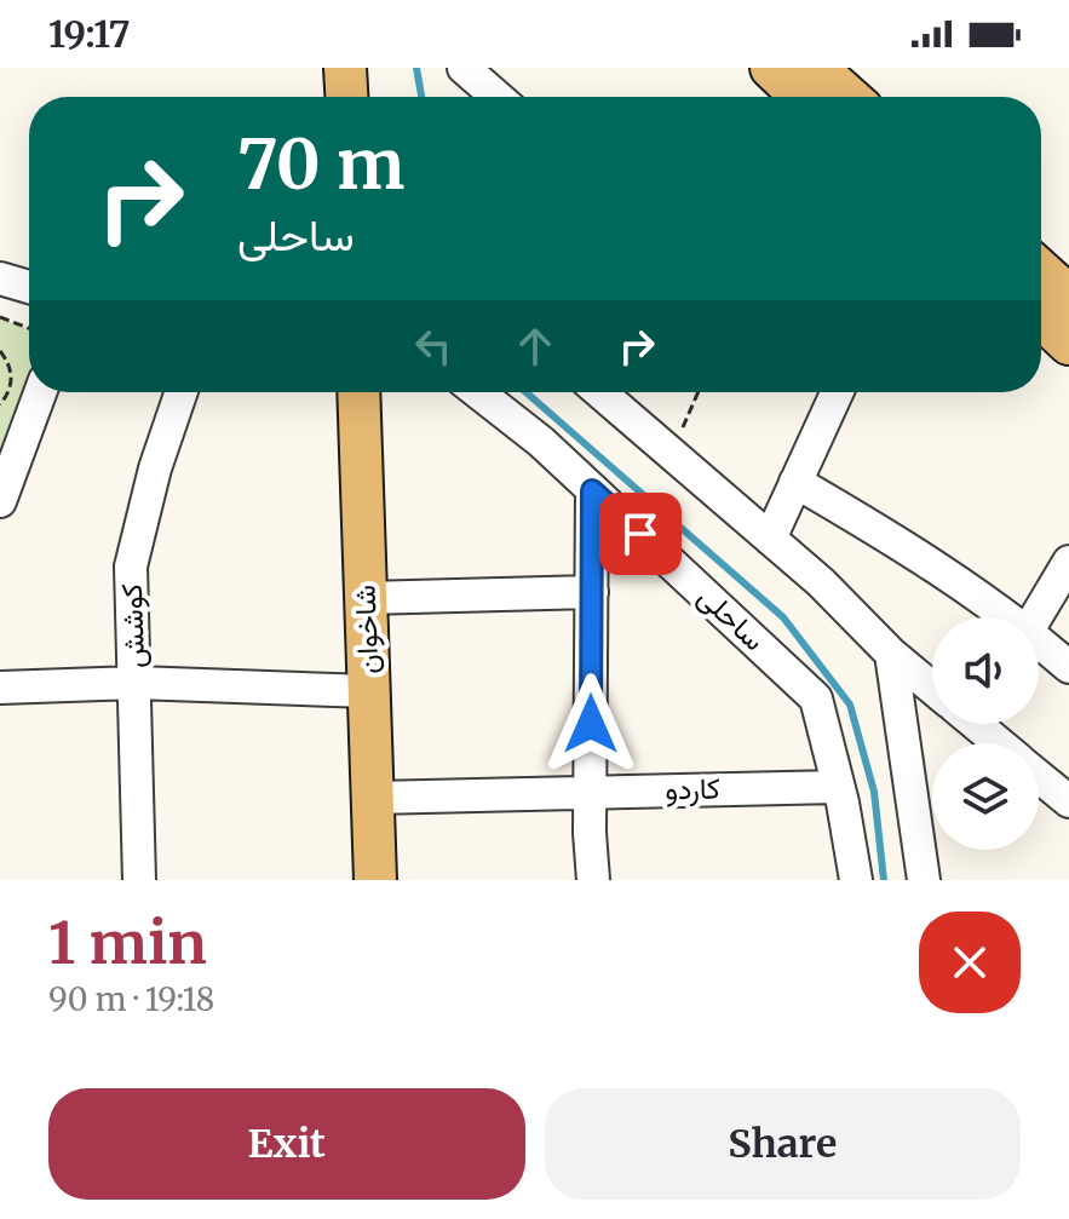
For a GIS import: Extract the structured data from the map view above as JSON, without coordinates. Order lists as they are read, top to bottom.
{
  "streets": {
    "main road": ["شاخوان"],
    "street": ["ساحلی", "کوشش", "کاردو"]
  },
  "crossings": [
    ["ساحلی", "کاردو"],
    ["شاخوان", "کاردو"]
  ],
  "page": {
    "status": "19:17",
    "turn": ["70 m", "ساحلی"],
    "heading": ["1 min", "90 m · 19:18"],
    "buttons": ["Exit", "Share"]
  }
}
